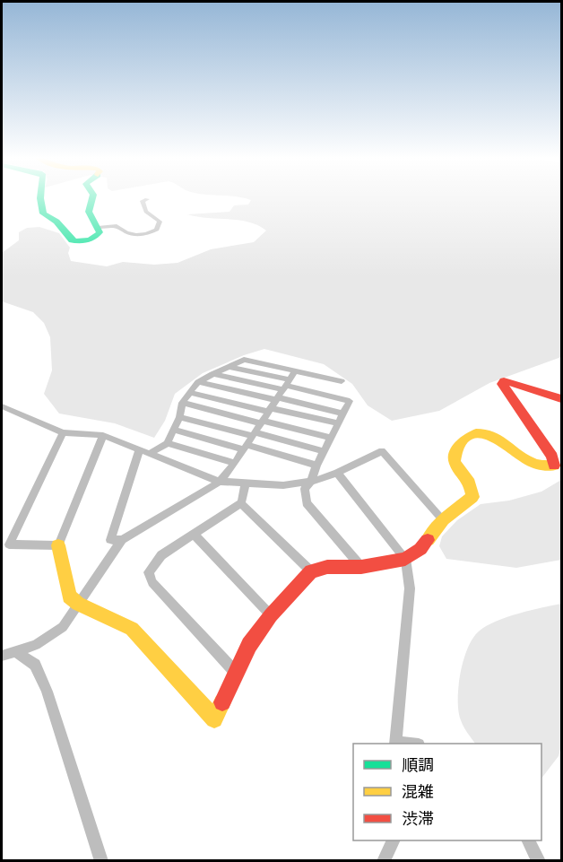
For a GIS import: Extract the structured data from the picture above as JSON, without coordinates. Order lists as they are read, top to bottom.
{
  "legend": ["順調", "混雑", "渋滞"]
}
